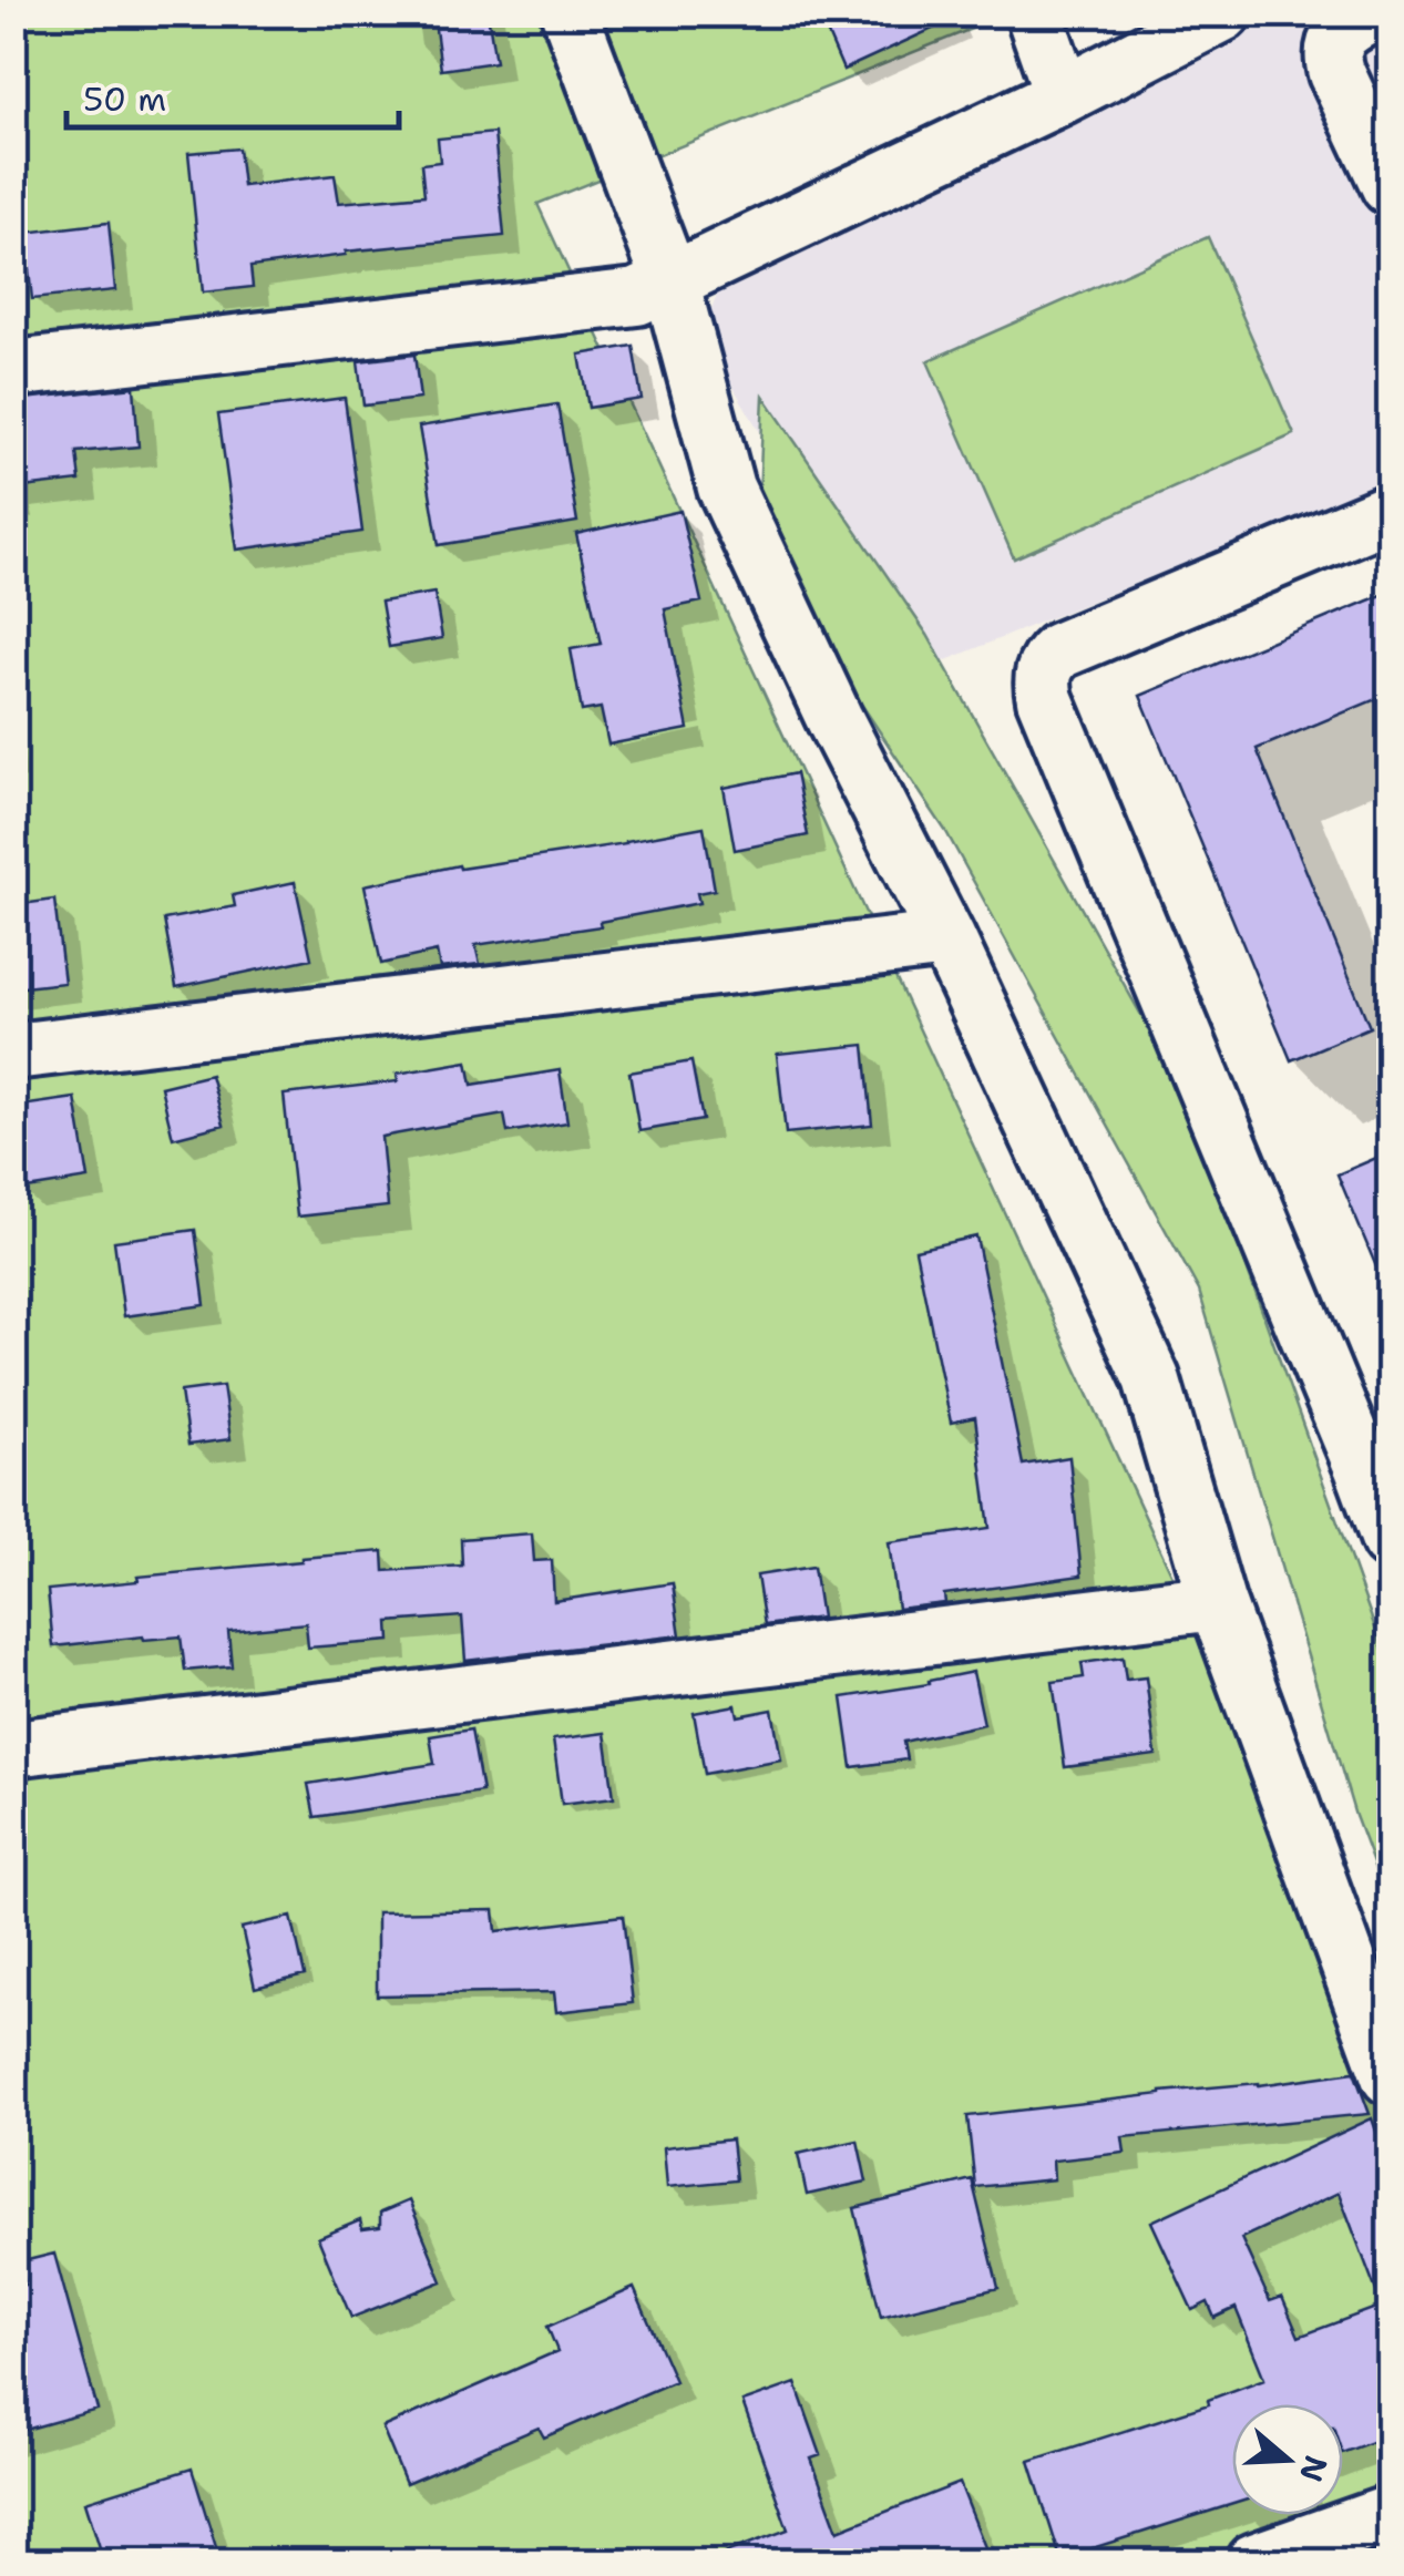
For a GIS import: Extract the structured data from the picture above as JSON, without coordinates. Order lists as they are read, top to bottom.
{
  "scale_bar": "50 m",
  "north": "right"
}
